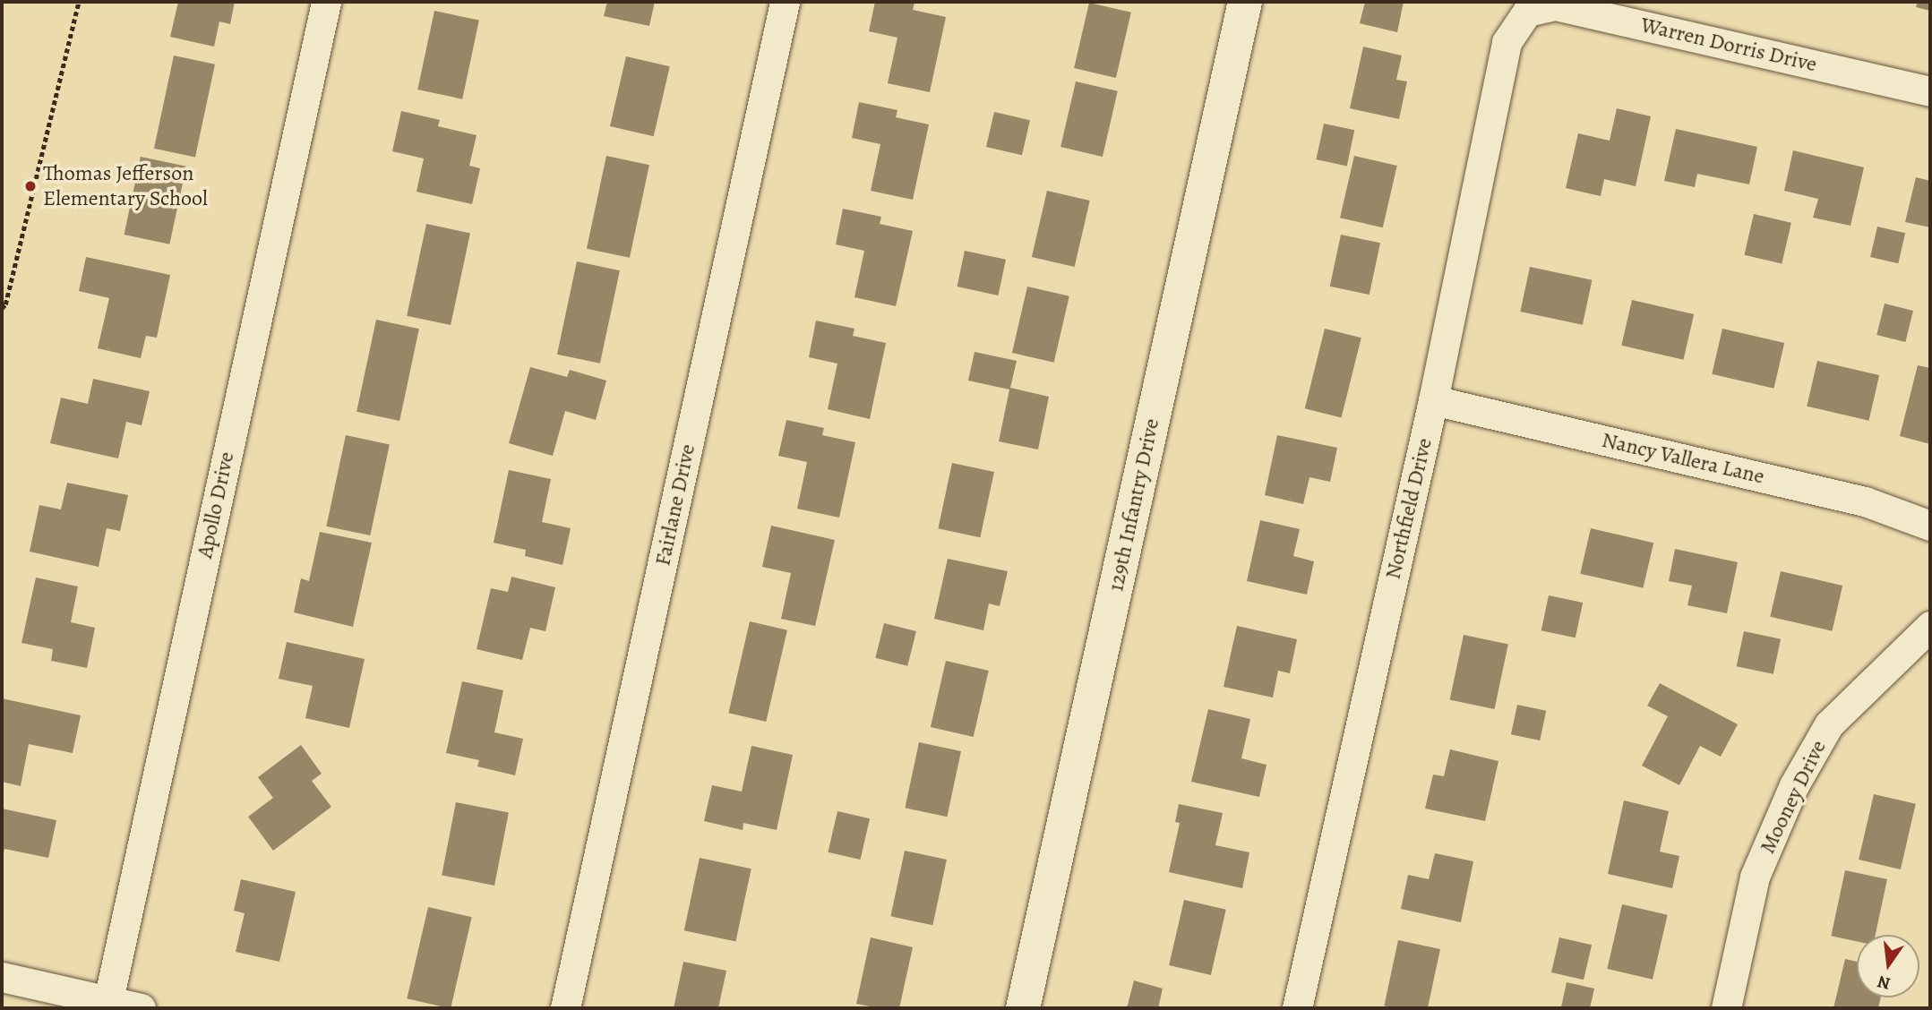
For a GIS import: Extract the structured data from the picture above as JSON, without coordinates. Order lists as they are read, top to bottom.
{
  "streets": {
    "street": [
      "Warren Dorris Drive",
      "Nancy Vallera Lane",
      "Apollo Drive",
      "Fairlane Drive",
      "129th Infantry Drive",
      "Northfield Drive",
      "Mooney Drive"
    ]
  },
  "crossings": [
    ["Warren Dorris Drive", "Northfield Drive"],
    ["Nancy Vallera Lane", "Northfield Drive"]
  ],
  "places": ["Thomas Jefferson Elementary School"],
  "north": "bottom"
}
